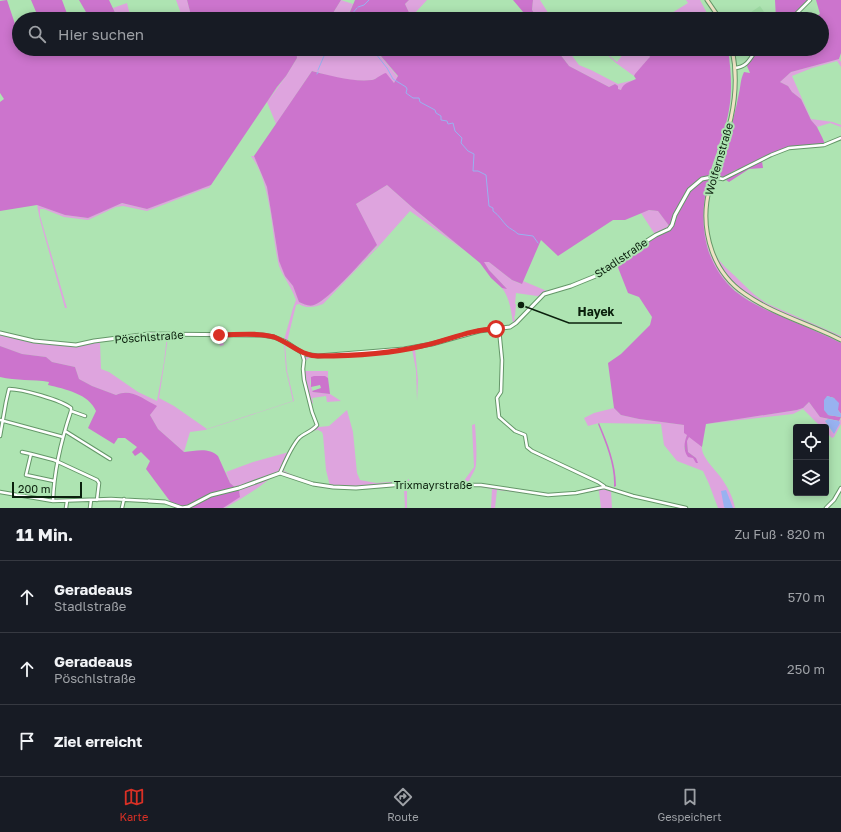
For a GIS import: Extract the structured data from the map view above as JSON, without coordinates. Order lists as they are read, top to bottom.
{
  "streets": {
    "main road": ["Wolfernstraße"],
    "street": ["Stadlstraße", "Pöschlstraße", "Trixmayrstraße"]
  },
  "crossings": [
    ["Wolfernstraße", "Stadlstraße"],
    ["Stadlstraße", "Pöschlstraße"]
  ],
  "places": ["Hayek"],
  "scale_bar": "200 m",
  "page": {
    "search": "Hier suchen",
    "scale": "200 m",
    "heading": ["11 Min.", "Zu Fuß · 820 m"],
    "list": [
      ["Geradeaus", "Stadlstraße", "570 m"],
      ["Geradeaus", "Pöschlstraße", "250 m"],
      "Ziel erreicht"
    ],
    "nav": ["Karte", "Route", "Gespeichert"]
  }
}
